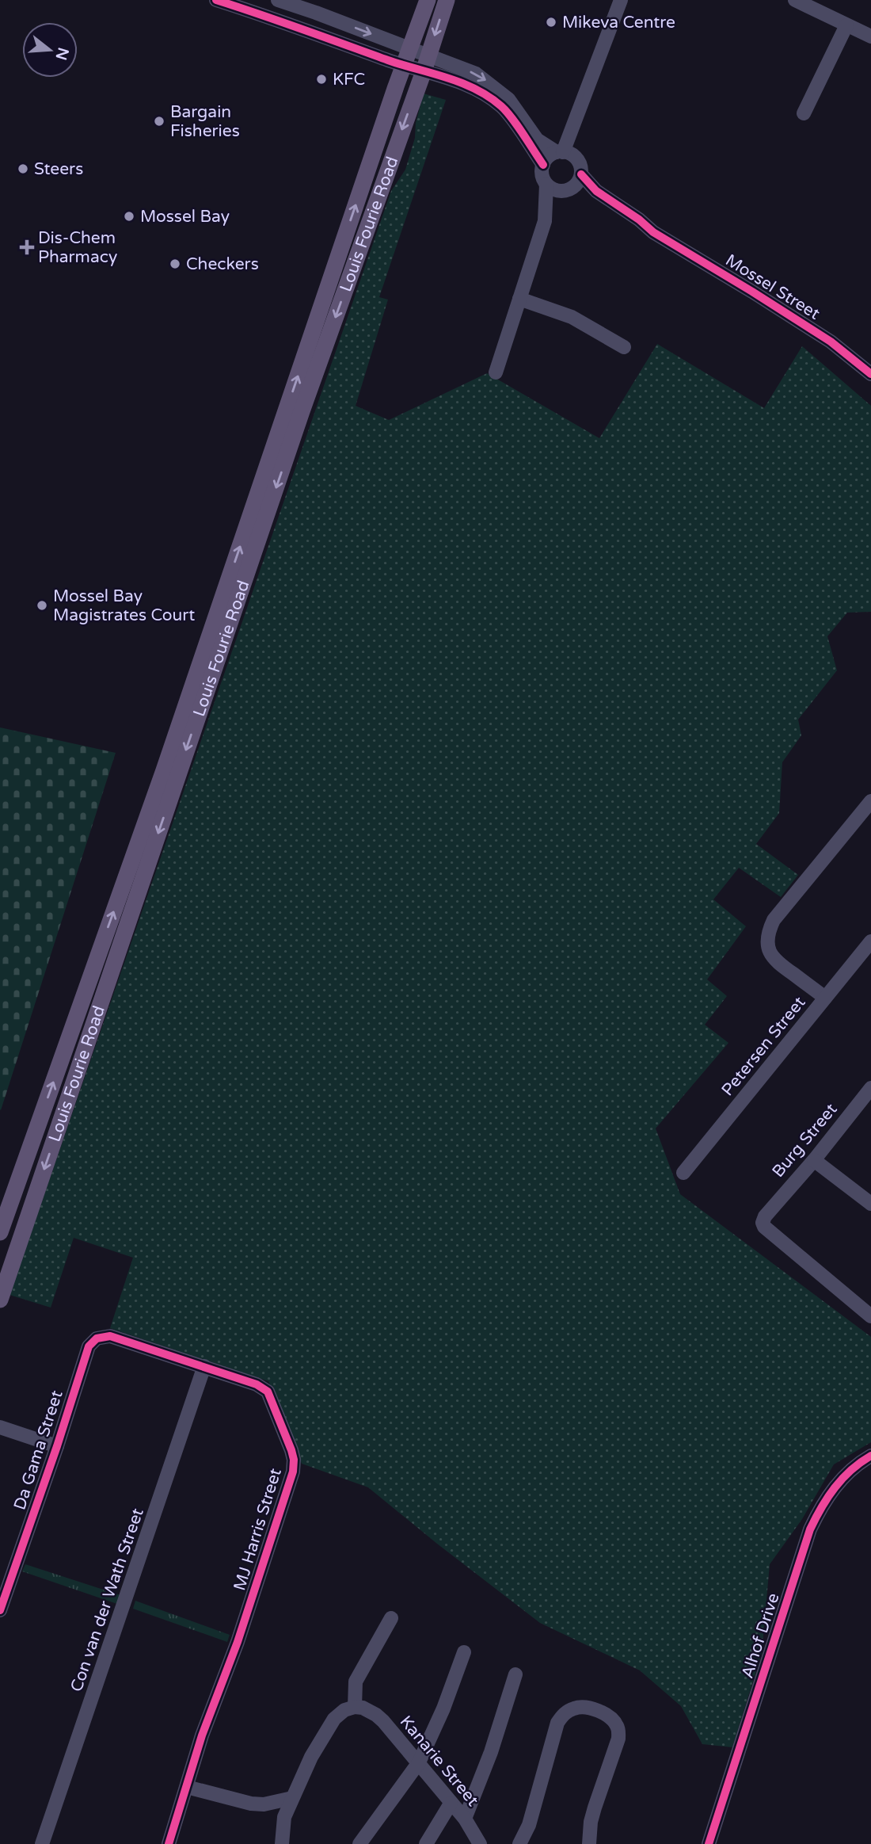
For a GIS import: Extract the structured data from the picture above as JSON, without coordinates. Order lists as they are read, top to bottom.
{
  "streets": {
    "main road": ["Louis Fourie Road"],
    "street": [
      "Mossel Street",
      "Petersen Street",
      "Burg Street",
      "Da Gama Street",
      "MJ Harris Street",
      "Con van der Wath Street",
      "Alhof Drive",
      "Kanarie Street"
    ]
  },
  "crossings": [
    ["Da Gama Street", "MJ Harris Street"],
    ["MJ Harris Street", "Con van der Wath Street"]
  ],
  "places": {
    "other": [
      "Mikeva Centre",
      "KFC",
      "Bargain Fisheries",
      "Steers",
      "Mossel Bay",
      "Checkers",
      "Mossel Bay Magistrates Court"
    ],
    "health": ["Dis-Chem Pharmacy"]
  },
  "north": "right"
}
